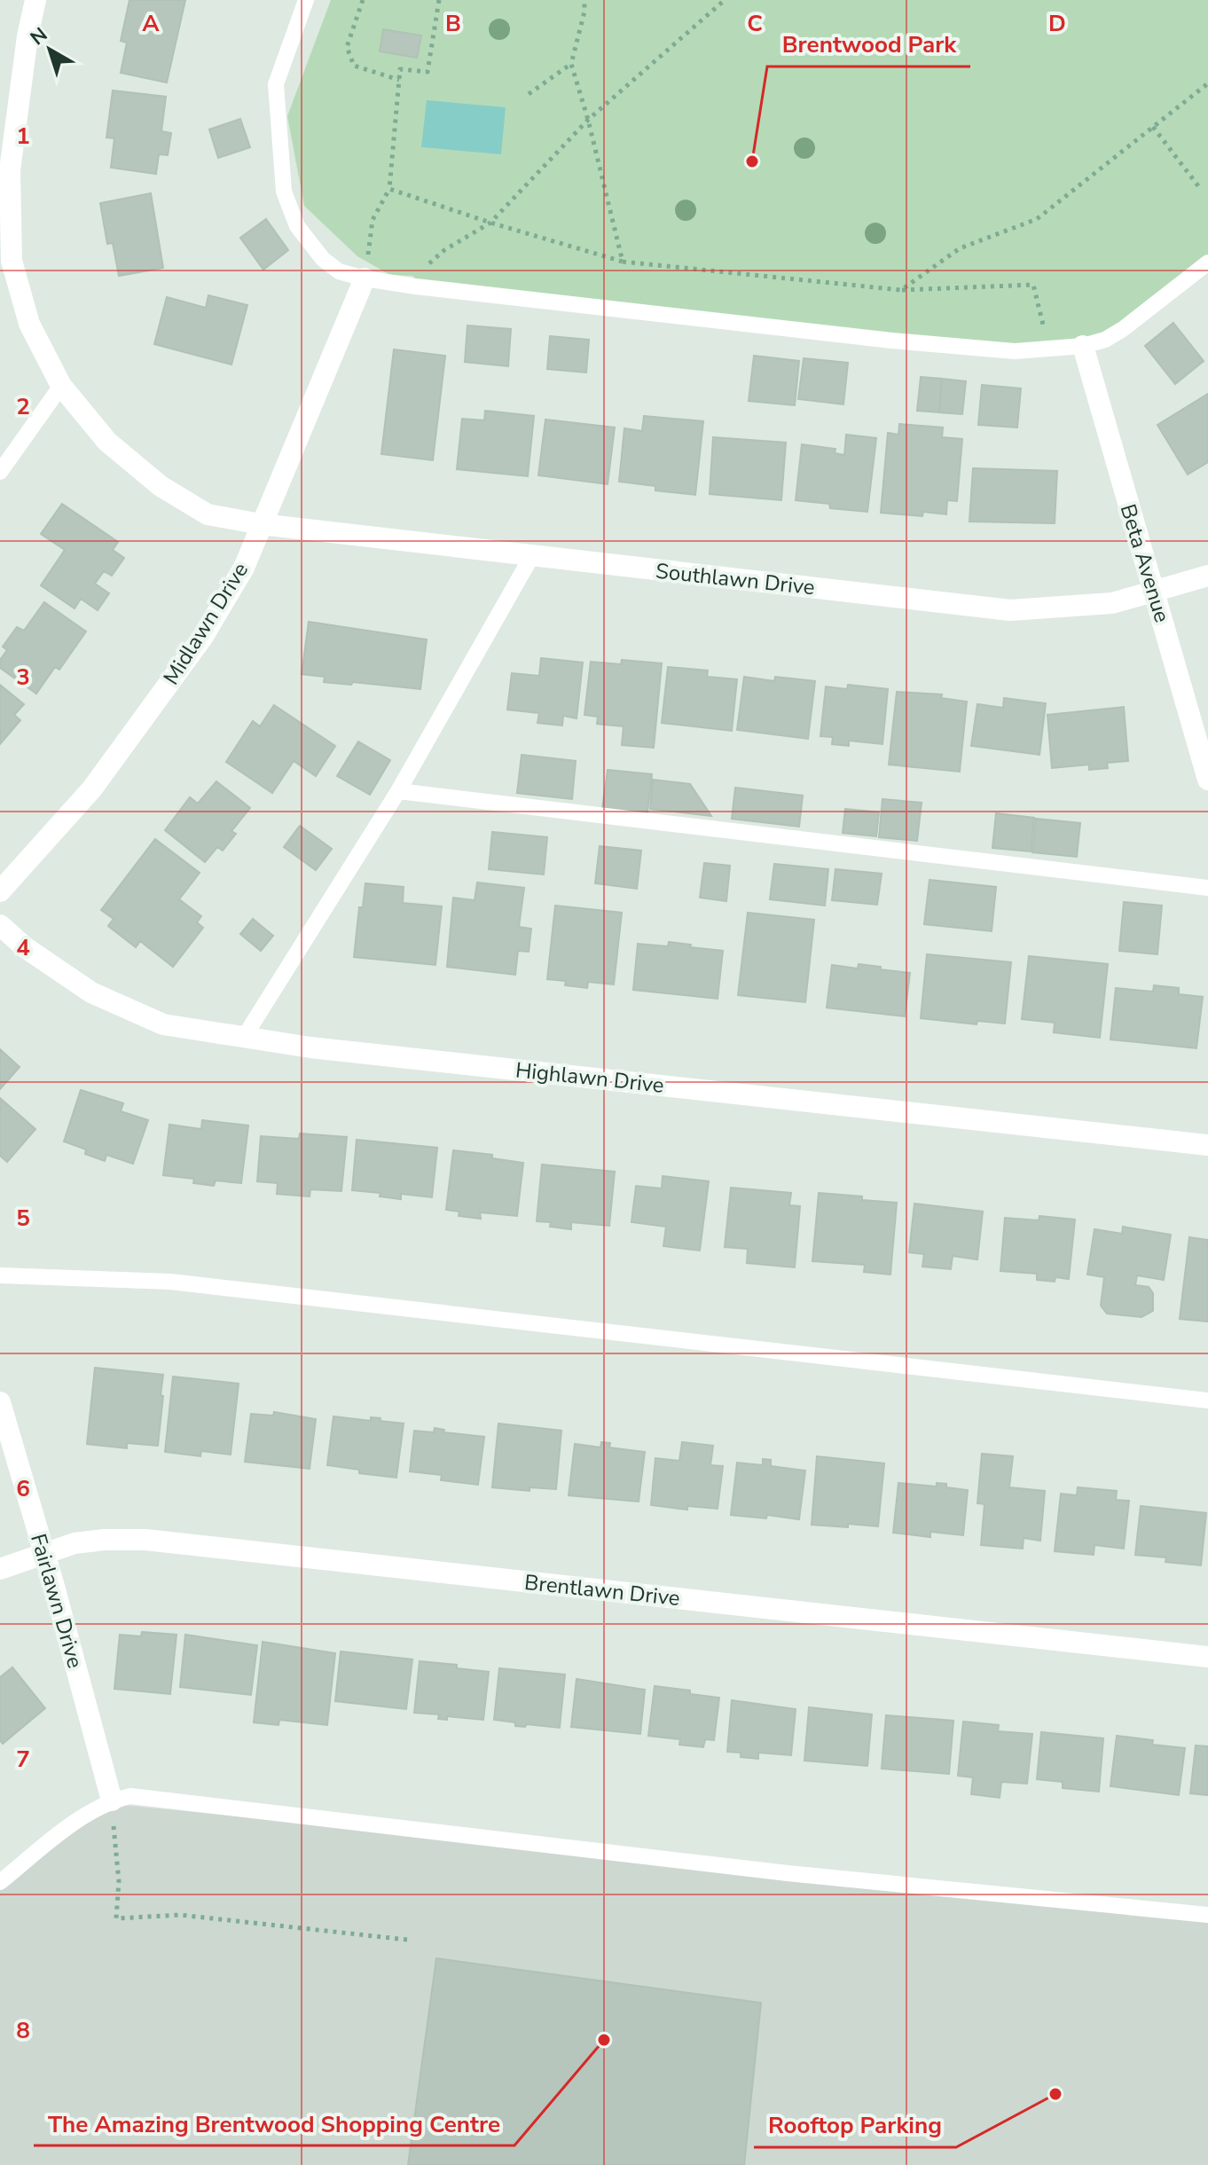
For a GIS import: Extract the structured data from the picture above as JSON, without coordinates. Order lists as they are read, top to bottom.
{
  "streets": {
    "street": [
      "Beta Avenue",
      "Southlawn Drive",
      "Midlawn Drive",
      "Highlawn Drive",
      "Brentlawn Drive",
      "Fairlawn Drive"
    ]
  },
  "crossings": [
    ["Beta Avenue", "Southlawn Drive"],
    ["Southlawn Drive", "Midlawn Drive"],
    ["Brentlawn Drive", "Fairlawn Drive"]
  ],
  "places": ["Brentwood Park", "The Amazing Brentwood Shopping Centre", "Rooftop Parking"],
  "north": "top left",
  "grid": {
    "columns": [
      "A",
      "B",
      "C",
      "D"
    ],
    "rows": [
      "1",
      "2",
      "3",
      "4",
      "5",
      "6",
      "7",
      "8"
    ]
  }
}
